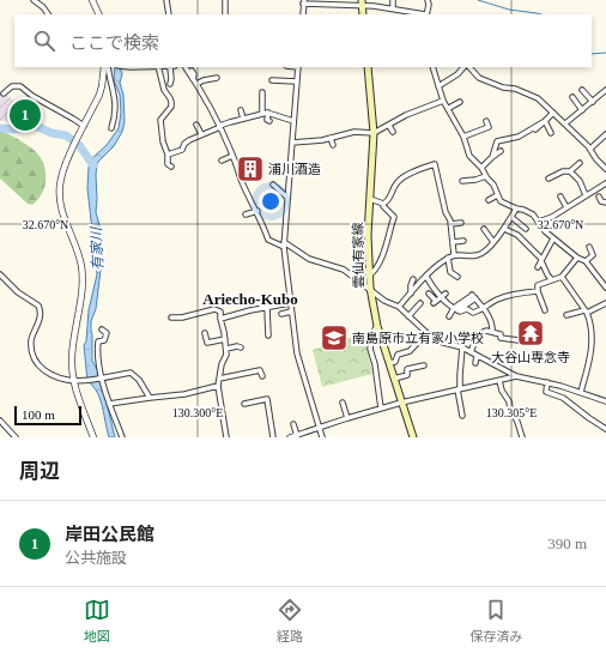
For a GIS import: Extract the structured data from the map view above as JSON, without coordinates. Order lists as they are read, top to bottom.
{
  "streets": {
    "main road": ["雲仙有家線"]
  },
  "districts": ["Ariecho-Kubo"],
  "water": ["有家川"],
  "places": {
    "building": ["浦川酒造"],
    "temple": ["大谷山専念寺"],
    "school or university": ["南島原市立有家小学校"]
  },
  "scale_bar": "100 m",
  "page": {
    "search": "ここで検索",
    "pins": "1",
    "scale": "100 m",
    "heading": "周辺",
    "list": [
      {
        "mark": "1",
        "name": "岸田公民館",
        "note": "公共施設",
        "value": "390 m"
      }
    ],
    "nav": ["地図", "経路", "保存済み"]
  },
  "coordinates": ["32.670°N", "130.300°E", "130.305°E"]
}
